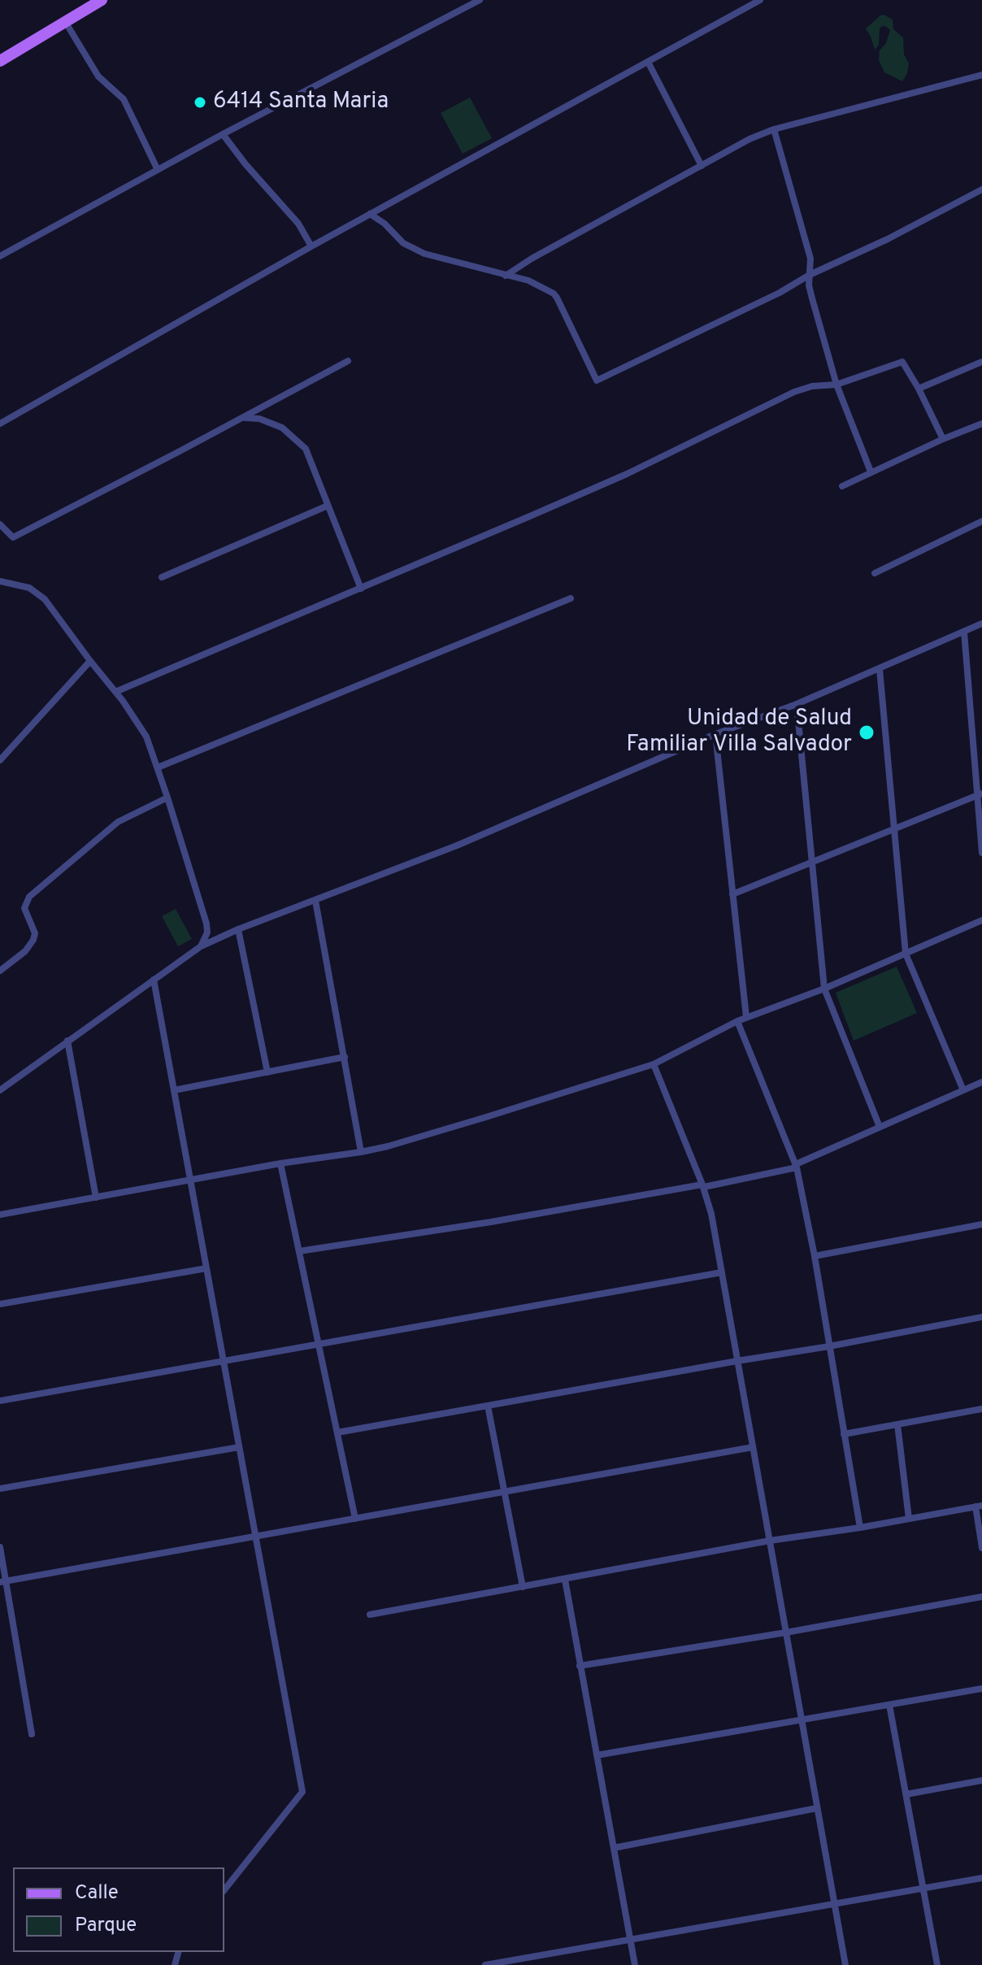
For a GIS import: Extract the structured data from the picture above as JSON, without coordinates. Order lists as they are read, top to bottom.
{
  "places": ["6414 Santa Maria", "Unidad de Salud Familiar Villa Salvador"],
  "legend": ["Calle", "Parque"]
}
